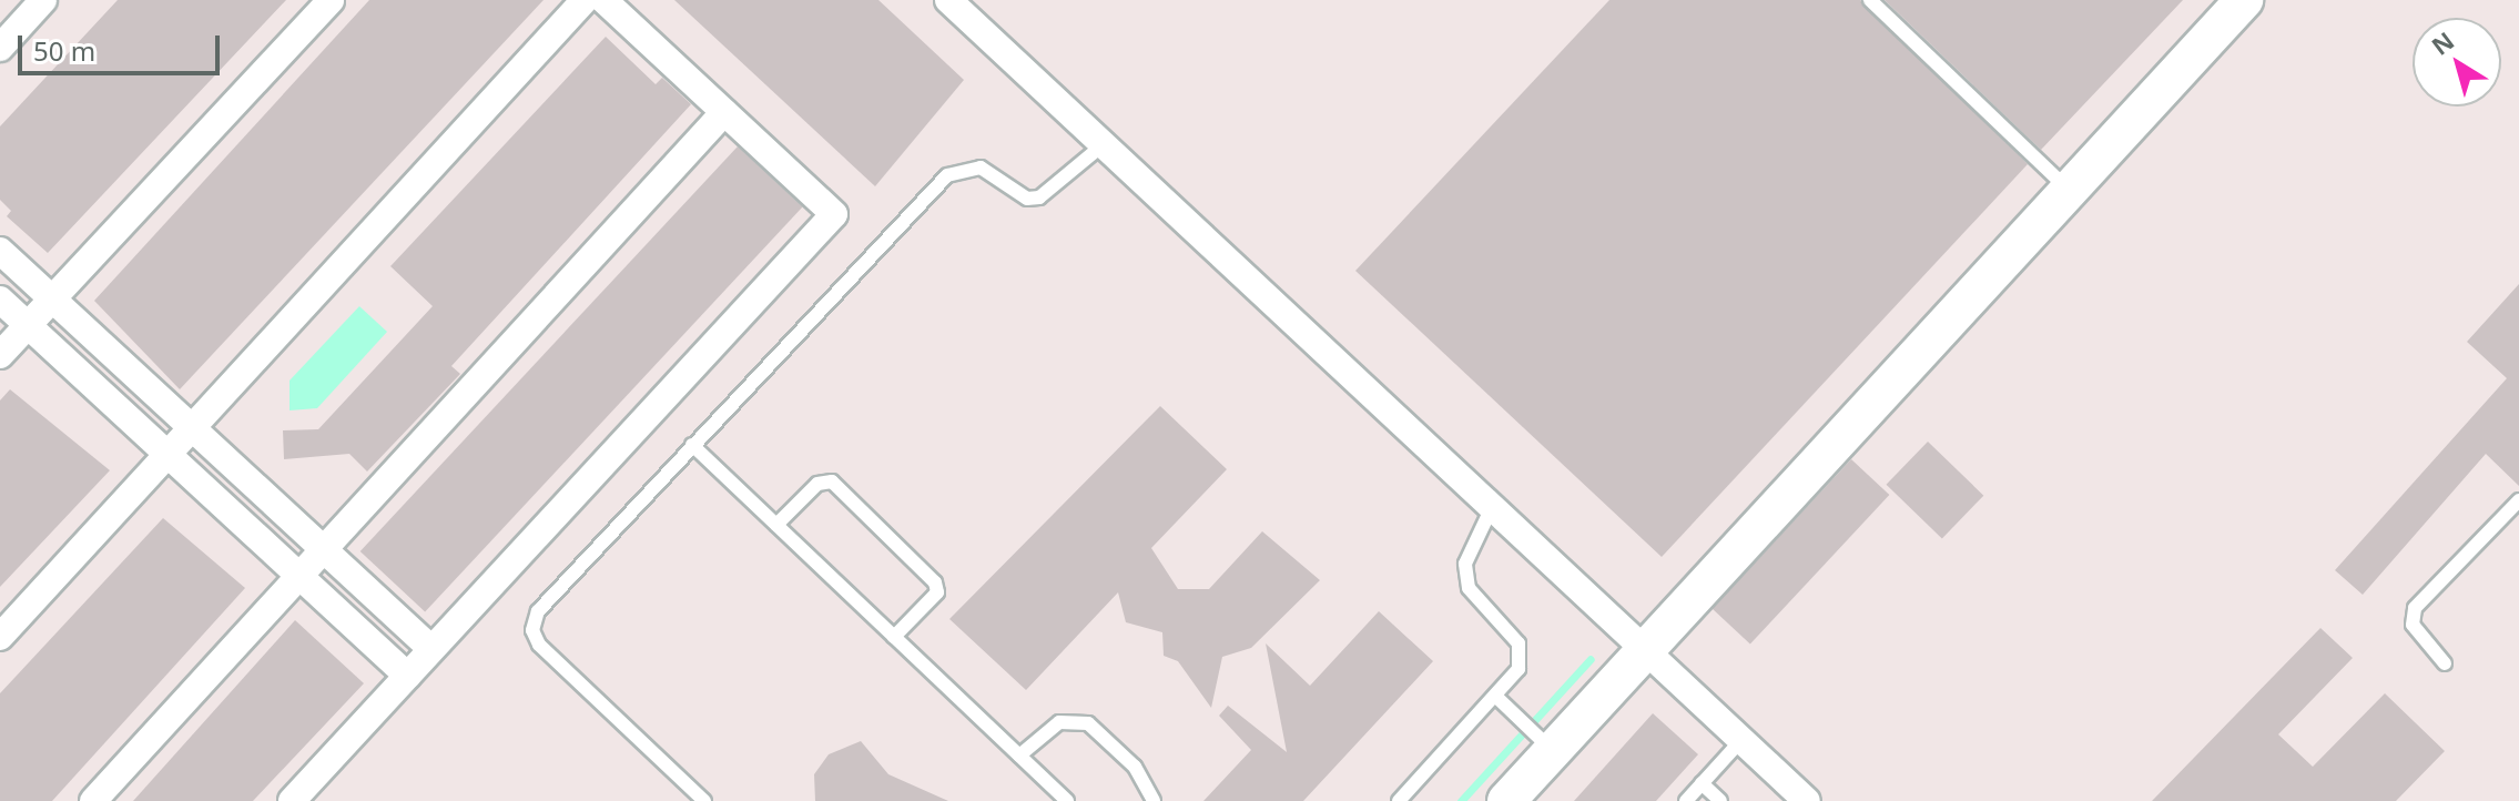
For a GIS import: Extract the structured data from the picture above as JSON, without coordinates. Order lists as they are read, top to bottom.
{
  "scale_bar": "50 m",
  "north": "top left"
}
